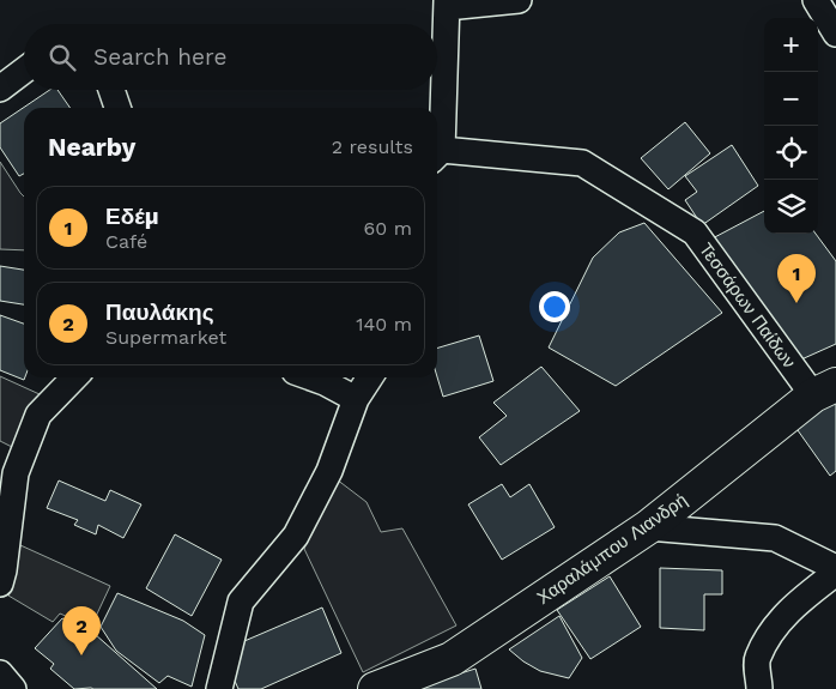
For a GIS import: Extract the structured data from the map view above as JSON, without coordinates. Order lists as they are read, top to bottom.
{
  "streets": {
    "main road": ["Χαραλάμπου Λιανδρή"],
    "street": ["Τεσσάρων Παίδων"]
  },
  "crossings": [
    ["Τεσσάρων Παίδων", "Χαραλάμπου Λιανδρή"]
  ],
  "page": {
    "map_buttons": ["+", "−"],
    "search": "Search here",
    "heading": ["Nearby", "2 results"],
    "list": [
      {
        "mark": "1",
        "name": "Εδέμ",
        "note": "Café",
        "value": "60 m"
      },
      {
        "mark": "2",
        "name": "Παυλάκης",
        "note": "Supermarket",
        "value": "140 m"
      }
    ],
    "pins": ["1", "2"]
  }
}
